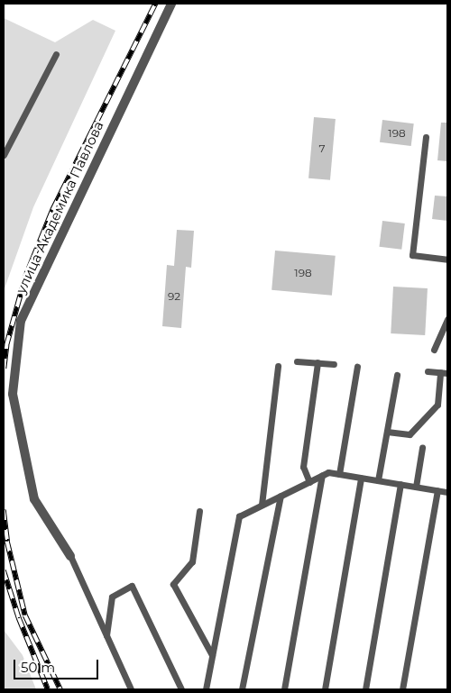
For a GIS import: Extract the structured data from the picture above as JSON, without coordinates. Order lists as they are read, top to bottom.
{
  "streets": {
    "street": ["улица Академика Павлова"]
  },
  "house_numbers": [
    "198",
    "7",
    "198",
    "92"
  ],
  "scale_bar": "50 m"
}
